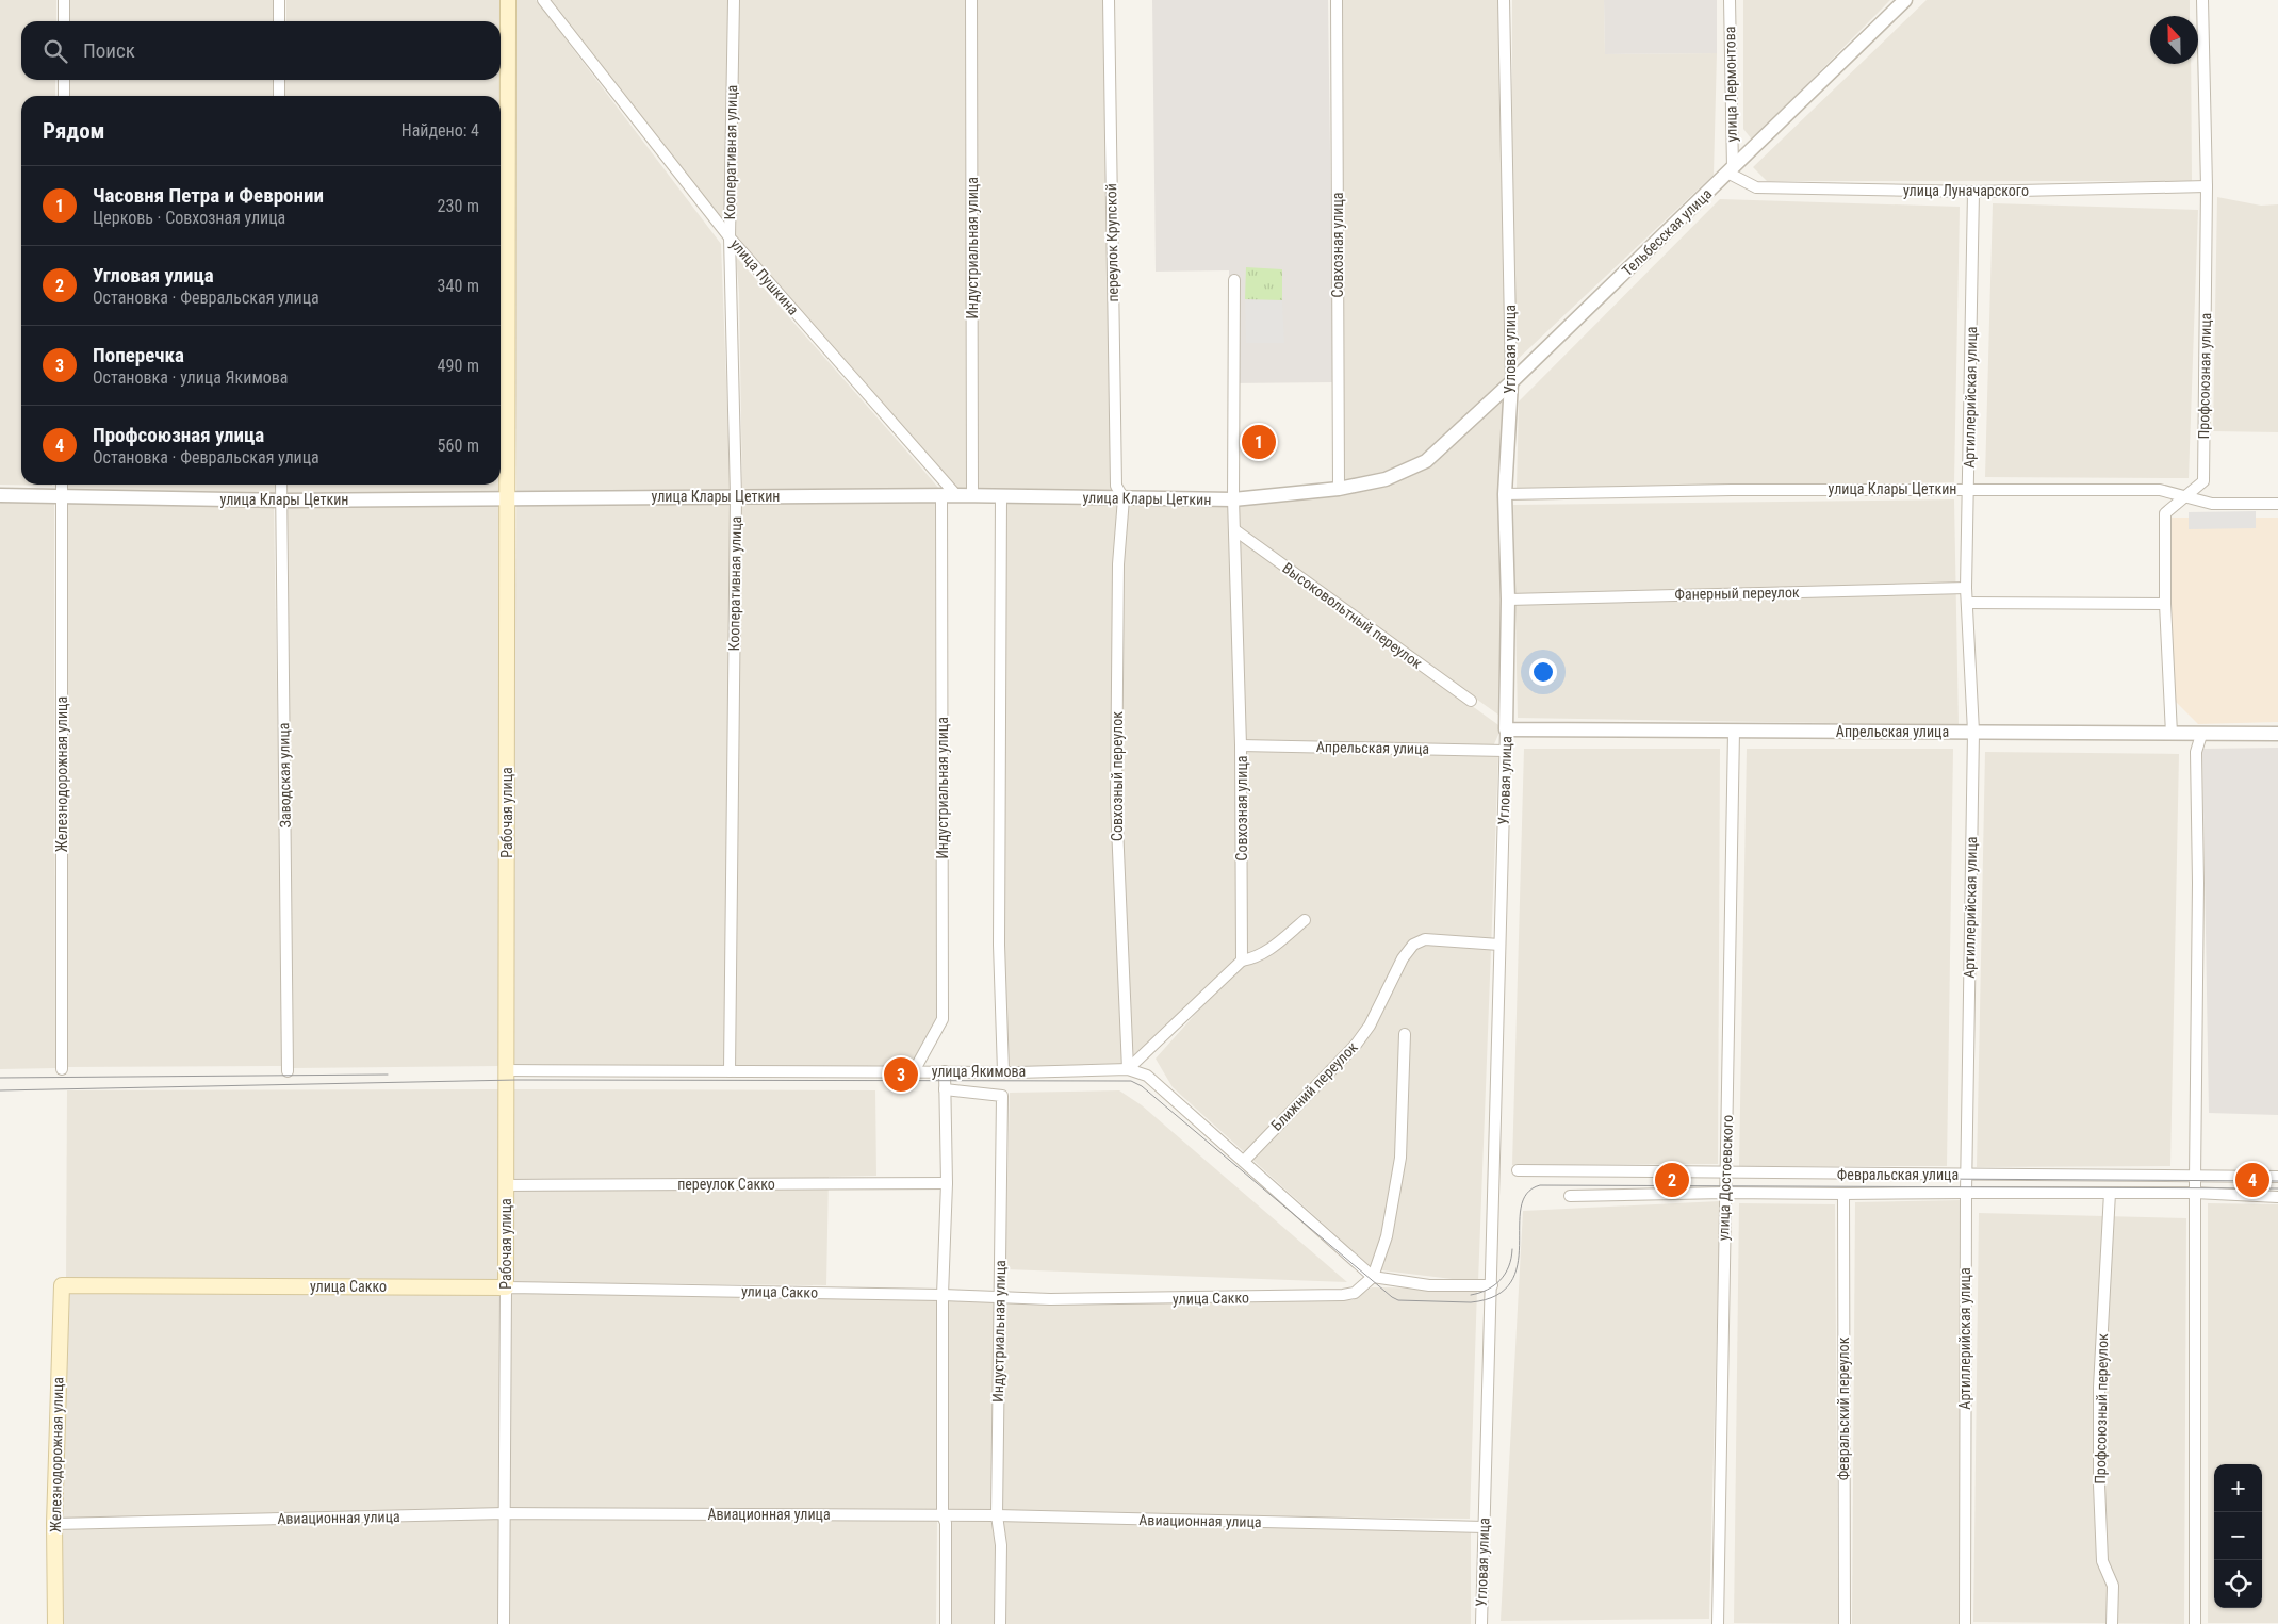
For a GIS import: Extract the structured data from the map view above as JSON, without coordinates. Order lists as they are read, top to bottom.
{
  "streets": {
    "main road": ["Железнодорожная улица", "Рабочая улица", "улица Сакко"],
    "street": [
      "улица Лермонтова",
      "Кооперативная улица",
      "улица Луначарского",
      "Тельбесская улица",
      "переулок Крупской",
      "Совхозная улица",
      "Индустриальная улица",
      "улица Пушкина",
      "Угловая улица",
      "Профсоюзная улица",
      "Артиллерийская улица",
      "улица Клары Цеткин",
      "Фанерный переулок",
      "Высоковольтный переулок",
      "Апрельская улица",
      "Заводская улица",
      "Совхозный переулок",
      "улица Якимова",
      "Ближний переулок",
      "Февральская улица",
      "улица Достоевского",
      "переулок Сакко",
      "Февральский переулок",
      "Профсоюзный переулок",
      "Авиационная улица"
    ]
  },
  "crossings": [
    ["улица Лермонтова", "улица Луначарского"],
    ["улица Лермонтова", "Тельбесская улица"],
    ["Кооперативная улица", "улица Пушкина"],
    ["Кооперативная улица", "улица Клары Цеткин"],
    ["Кооперативная улица", "улица Якимова"],
    ["улица Луначарского", "Тельбесская улица"],
    ["улица Луначарского", "Профсоюзная улица"],
    ["улица Луначарского", "Артиллерийская улица"],
    ["Тельбесская улица", "Угловая улица"],
    ["Тельбесская улица", "улица Клары Цеткин"],
    ["переулок Крупской", "улица Клары Цеткин"],
    ["переулок Крупской", "Совхозный переулок"],
    ["Совхозная улица", "улица Клары Цеткин"],
    ["Совхозная улица", "Высоковольтный переулок"],
    ["Совхозная улица", "Апрельская улица"],
    ["Индустриальная улица", "улица Клары Цеткин"],
    ["Индустриальная улица", "улица Якимова"],
    ["Индустриальная улица", "улица Сакко"],
    ["Индустриальная улица", "Авиационная улица"],
    ["улица Пушкина", "улица Клары Цеткин"],
    ["Угловая улица", "улица Клары Цеткин"],
    ["Угловая улица", "Фанерный переулок"],
    ["Угловая улица", "Апрельская улица"],
    ["Угловая улица", "Ближний переулок"],
    ["Угловая улица", "Авиационная улица"],
    ["Профсоюзная улица", "улица Клары Цеткин"],
    ["Профсоюзная улица", "Апрельская улица"],
    ["Артиллерийская улица", "улица Клары Цеткин"],
    ["Артиллерийская улица", "Фанерный переулок"],
    ["Артиллерийская улица", "Апрельская улица"],
    ["Артиллерийская улица", "Февральская улица"],
    ["улица Клары Цеткин", "Железнодорожная улица"],
    ["улица Клары Цеткин", "Заводская улица"],
    ["улица Клары Цеткин", "Совхозный переулок"],
    ["улица Клары Цеткин", "Рабочая улица"],
    ["Апрельская улица", "улица Достоевского"],
    ["Железнодорожная улица", "улица Сакко"],
    ["Железнодорожная улица", "Авиационная улица"],
    ["Совхозный переулок", "улица Якимова"],
    ["Рабочая улица", "улица Якимова"],
    ["Рабочая улица", "переулок Сакко"],
    ["Рабочая улица", "улица Сакко"],
    ["Рабочая улица", "Авиационная улица"],
    ["улица Якимова", "Ближний переулок"],
    ["улица Якимова", "улица Сакко"],
    ["Февральская улица", "улица Достоевского"]
  ],
  "north": "top",
  "page": {
    "search": "Поиск",
    "heading": ["Рядом", "Найдено: 4"],
    "list": [
      {
        "mark": "1",
        "name": "Часовня Петра и Февронии",
        "note": "Церковь · Совхозная улица",
        "value": "230 m"
      },
      {
        "mark": "2",
        "name": "Угловая улица",
        "note": "Остановка · Февральская улица",
        "value": "340 m"
      },
      {
        "mark": "3",
        "name": "Поперечка",
        "note": "Остановка · улица Якимова",
        "value": "490 m"
      },
      {
        "mark": "4",
        "name": "Профсоюзная улица",
        "note": "Остановка · Февральская улица",
        "value": "560 m"
      }
    ],
    "pins": [
      "1",
      "3",
      "2",
      "4"
    ],
    "map_buttons": ["+", "−"]
  }
}
